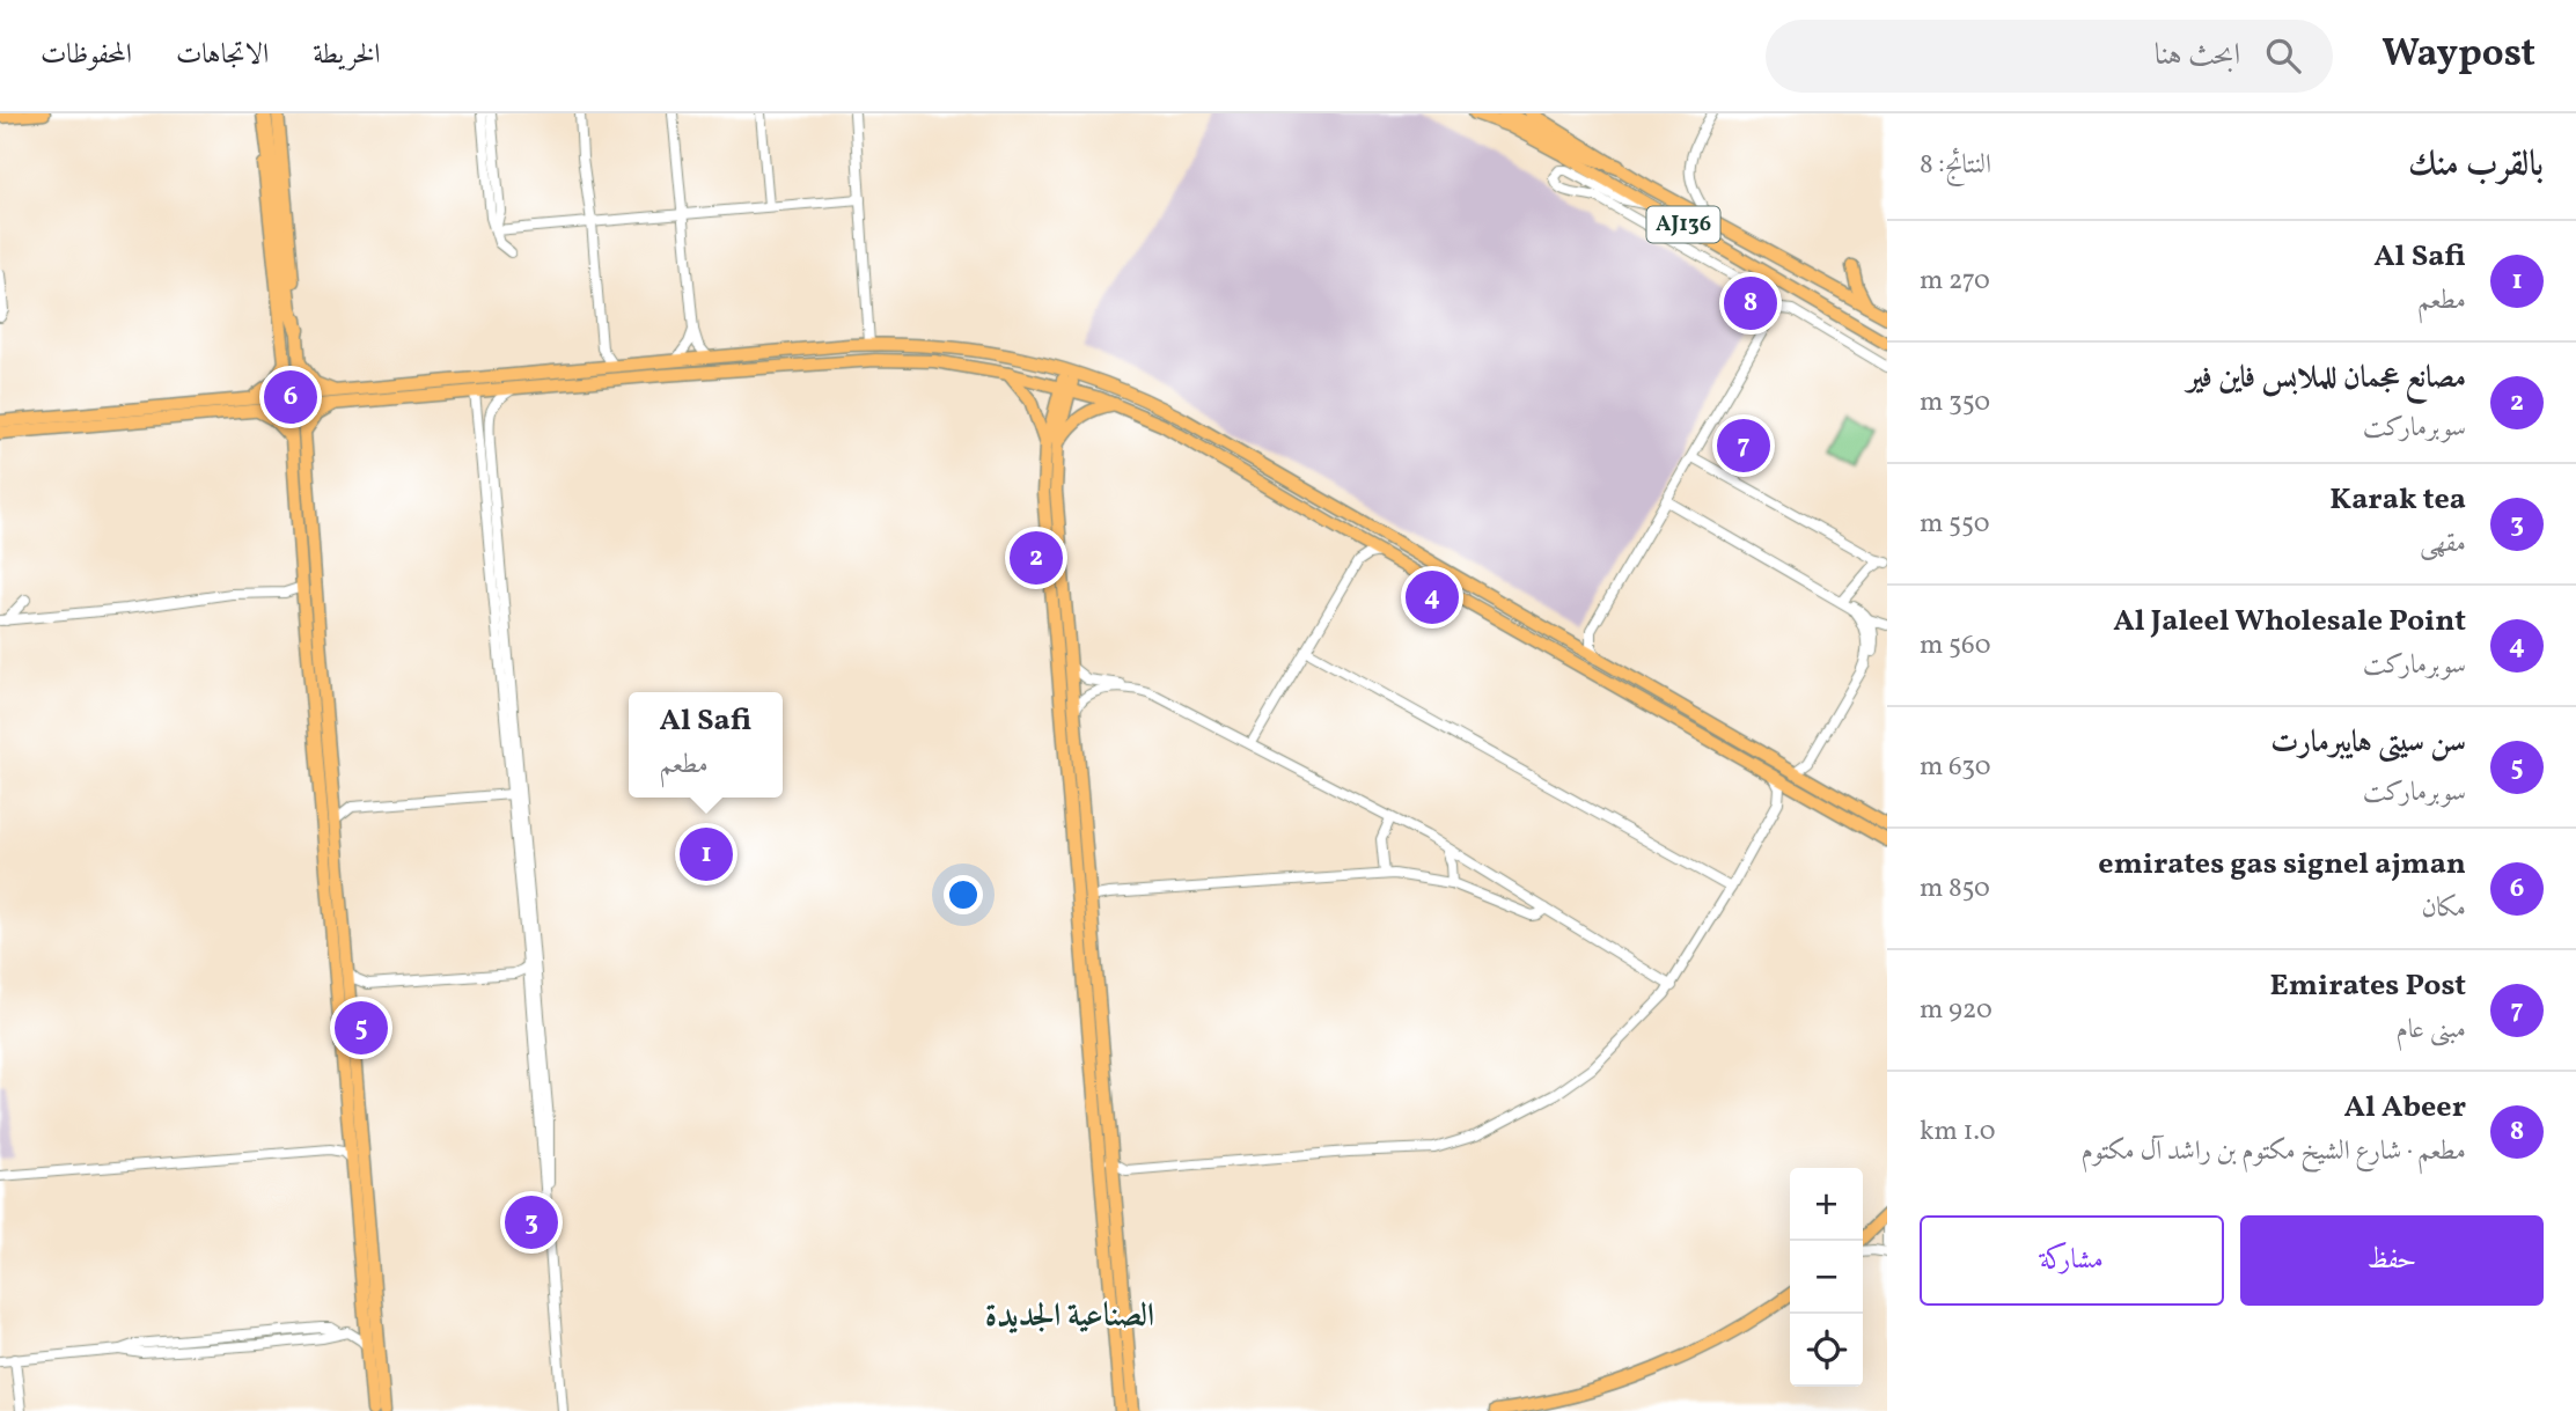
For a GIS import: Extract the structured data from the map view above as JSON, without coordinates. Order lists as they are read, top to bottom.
{
  "streets": {
    "main road": ["AJ136"]
  },
  "districts": ["الصناعية الجديدة"],
  "page": {
    "header": "Waypost",
    "search": "ابحث هنا",
    "nav": ["الخريطة", "الاتجاهات", "المحفوظات"],
    "heading": ["بالقرب منك", "النتائج: 8"],
    "list": [
      {
        "mark": "1",
        "name": "Al Safi",
        "note": "مطعم",
        "value": "270 m"
      },
      {
        "mark": "2",
        "name": "مصانع عجمان للملابس فاين فير",
        "note": "سوبرماركت",
        "value": "350 m"
      },
      {
        "mark": "3",
        "name": "Karak tea",
        "note": "مقهى",
        "value": "550 m"
      },
      {
        "mark": "4",
        "name": "Al Jaleel Wholesale Point",
        "note": "سوبرماركت",
        "value": "560 m"
      },
      {
        "mark": "5",
        "name": "سن سیتی ہایبرمارت",
        "note": "سوبرماركت",
        "value": "630 m"
      },
      {
        "mark": "6",
        "name": "emirates gas signel ajman",
        "note": "مكان",
        "value": "850 m"
      },
      {
        "mark": "7",
        "name": "Emirates Post",
        "note": "مبنى عام",
        "value": "920 m"
      },
      {
        "mark": "8",
        "name": "Al Abeer",
        "note": "مطعم · شارع الشيخ مكتوم بن راشد آل مكتوم",
        "value": "1.0 km"
      }
    ],
    "pins": [
      "8",
      "6",
      "7",
      "2",
      "4",
      "1",
      "5",
      "3"
    ],
    "popup": ["Al Safi", "مطعم"],
    "map_buttons": ["+", "−"],
    "buttons": ["حفظ", "مشاركة"]
  }
}
